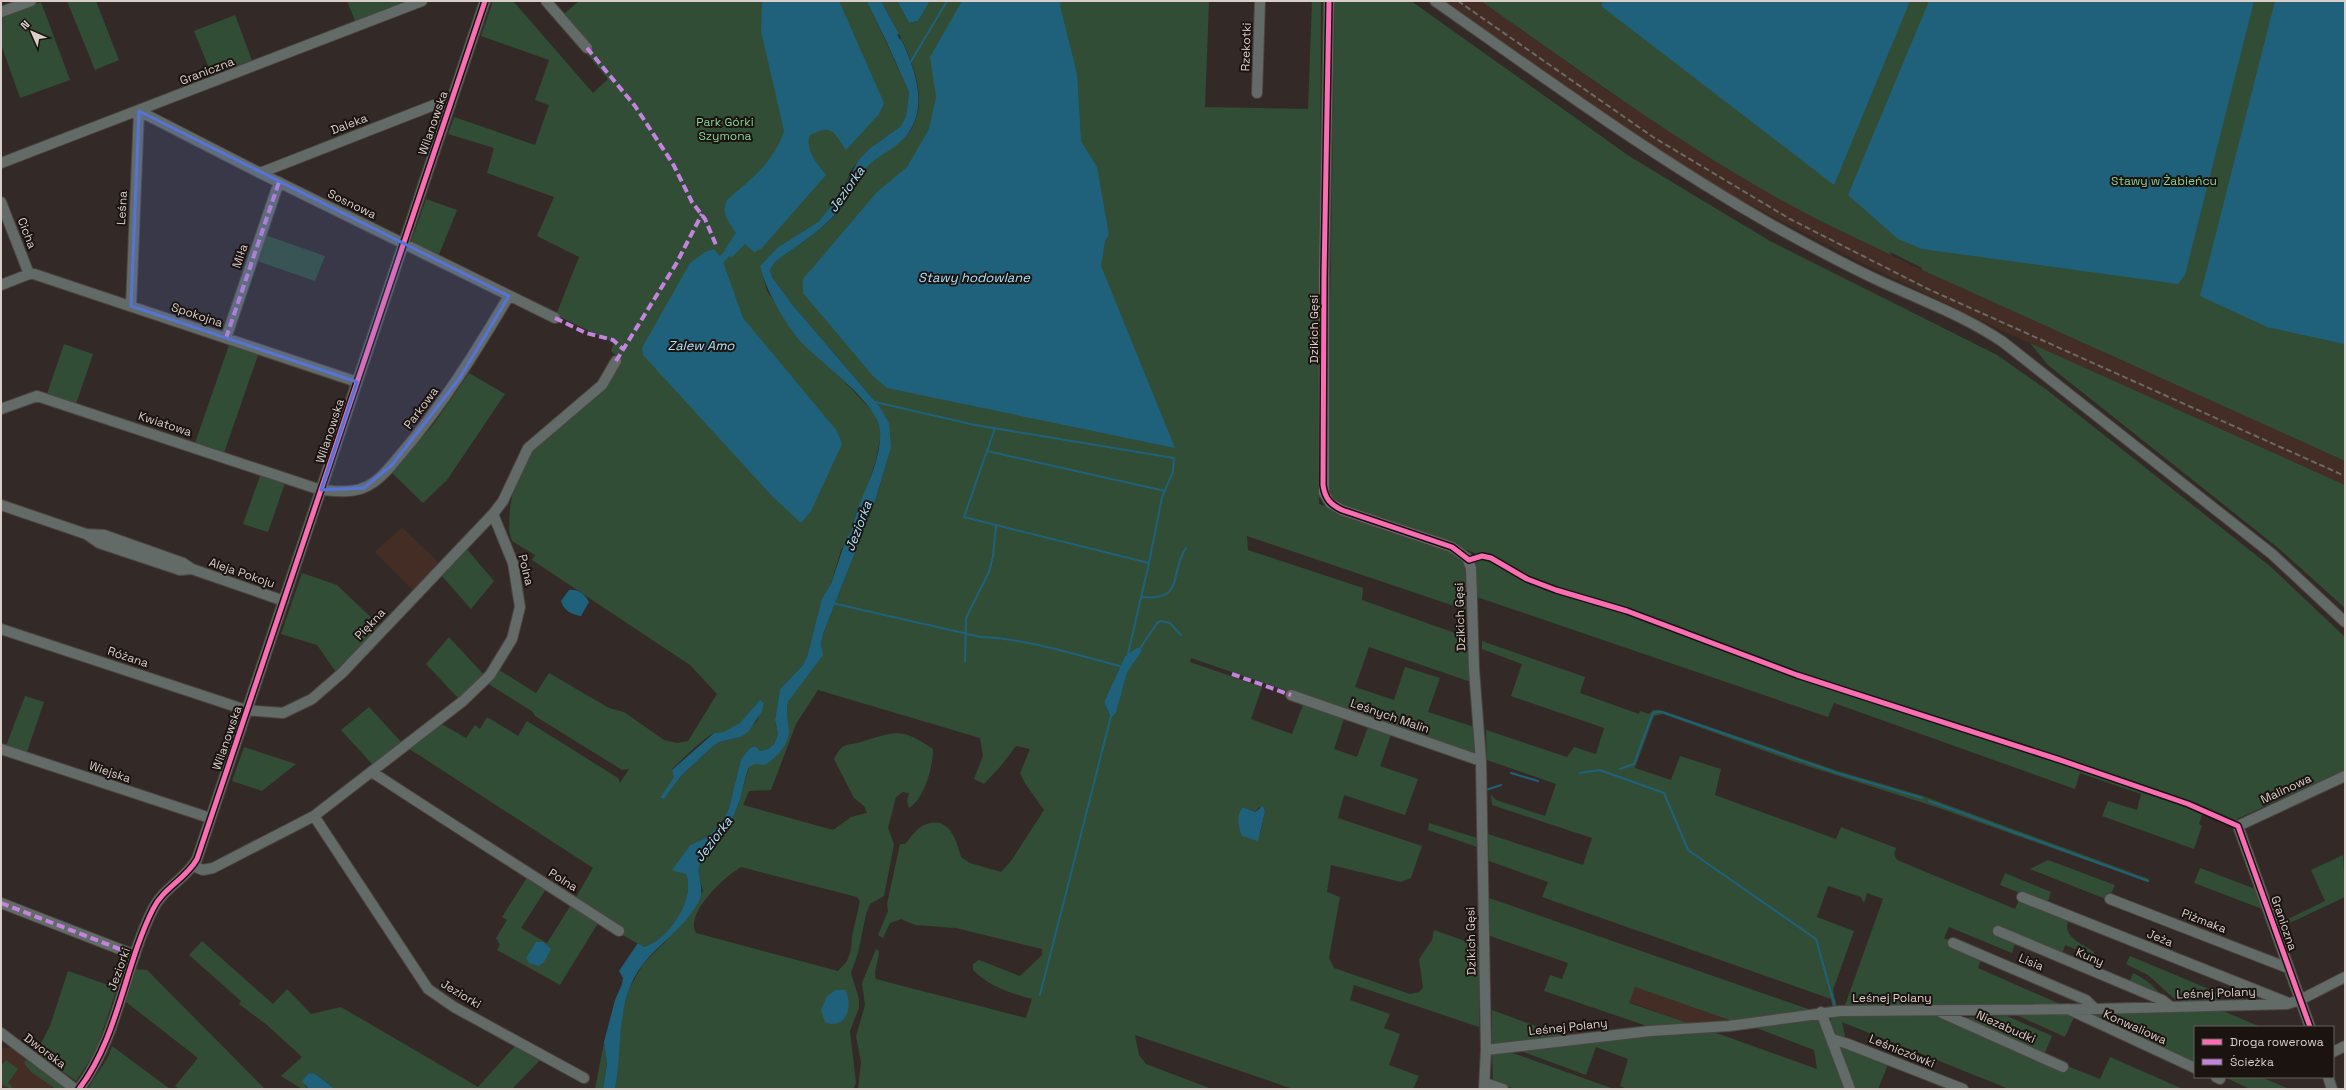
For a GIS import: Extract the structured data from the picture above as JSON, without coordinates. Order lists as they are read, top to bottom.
{
  "streets": {
    "street": [
      "Rzekotki",
      "Graniczna",
      "Wilanowska",
      "Daleka",
      "Sosnowa",
      "Leśna",
      "Cicha",
      "Miła",
      "Spokojna",
      "Dzikich Gęsi",
      "Parkowa",
      "Kwiatowa",
      "Polna",
      "Aleja Pokoju",
      "Piękna",
      "Różana",
      "Leśnych Malin",
      "Wiejska",
      "Malinowa",
      "Piżmaka",
      "Jeża",
      "Kuny",
      "Lisia",
      "Jeziorki",
      "Leśnej Polany",
      "Niezabudki",
      "Konwaliowa",
      "Dworska",
      "Leśniczówki"
    ]
  },
  "crossings": [
    ["Graniczna", "Sosnowa"],
    ["Graniczna", "Leśna"],
    ["Graniczna", "Malinowa"],
    ["Graniczna", "Piżmaka"],
    ["Graniczna", "Leśnej Polany"],
    ["Wilanowska", "Daleka"],
    ["Wilanowska", "Sosnowa"],
    ["Wilanowska", "Spokojna"],
    ["Wilanowska", "Parkowa"],
    ["Wilanowska", "Kwiatowa"],
    ["Wilanowska", "Aleja Pokoju"],
    ["Wilanowska", "Piękna"],
    ["Wilanowska", "Różana"],
    ["Wilanowska", "Wiejska"],
    ["Wilanowska", "Jeziorki"],
    ["Daleka", "Sosnowa"],
    ["Sosnowa", "Leśna"],
    ["Sosnowa", "Miła"],
    ["Sosnowa", "Parkowa"],
    ["Leśna", "Spokojna"],
    ["Cicha", "Spokojna"],
    ["Miła", "Spokojna"],
    ["Dzikich Gęsi", "Leśnych Malin"],
    ["Dzikich Gęsi", "Leśnej Polany"],
    ["Parkowa", "Kwiatowa"],
    ["Polna", "Piękna"],
    ["Polna", "Jeziorki"],
    ["Piękna", "Różana"],
    ["Jeża", "Leśnej Polany"],
    ["Kuny", "Leśnej Polany"],
    ["Lisia", "Leśnej Polany"],
    ["Leśnej Polany", "Niezabudki"],
    ["Leśnej Polany", "Konwaliowa"]
  ],
  "water": ["Jeziorka", "Stawy hodowlane", "Zalew Amo"],
  "parks": ["Park Górki Szymona", "Stawy w Żabieńcu"],
  "legend": ["Droga rowerowa", "Ścieżka"],
  "north": "top left"
}
